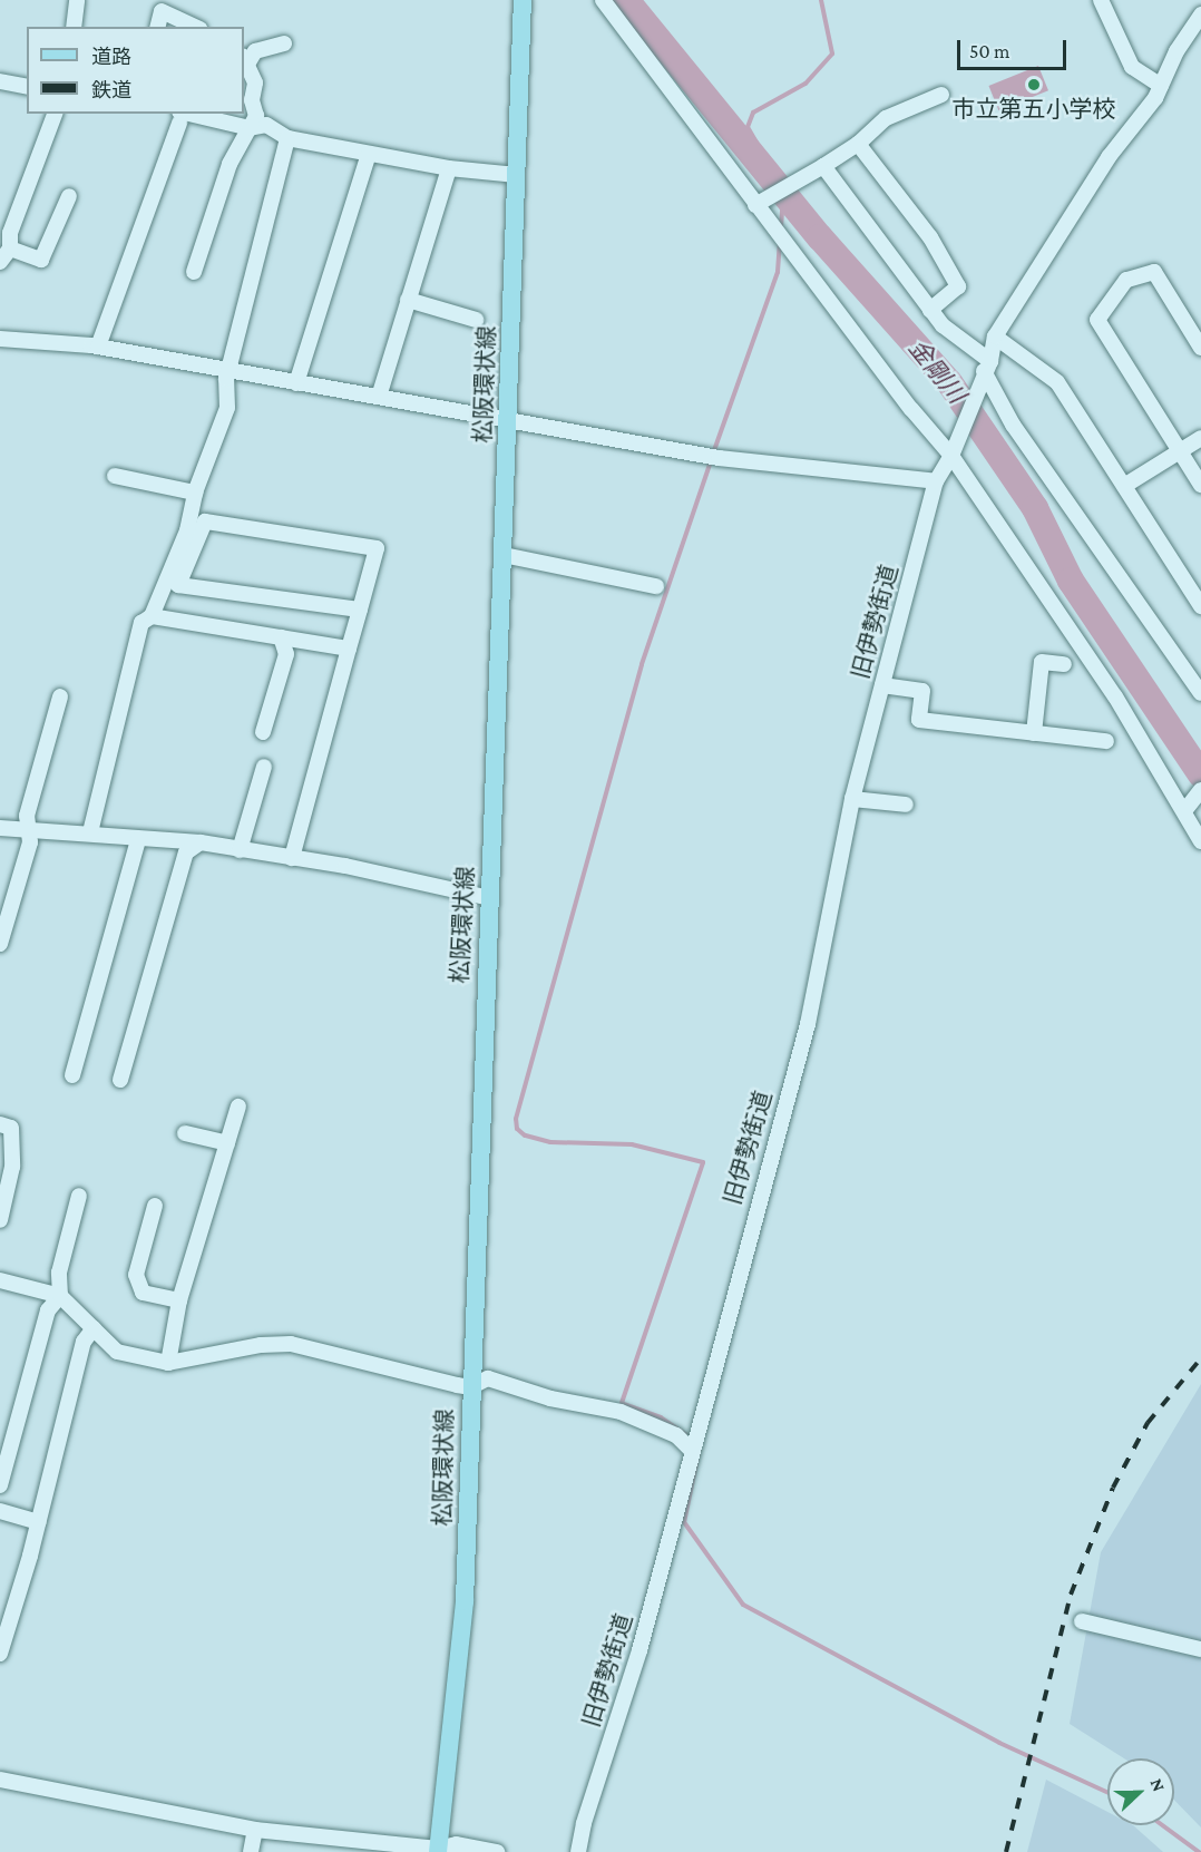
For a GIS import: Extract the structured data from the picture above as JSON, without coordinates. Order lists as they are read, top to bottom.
{
  "streets": {
    "main road": ["松阪環状線"],
    "street": ["旧伊勢街道"]
  },
  "water": ["金剛川"],
  "places": ["市立第五小学校"],
  "legend": ["道路", "鉄道"],
  "scale_bar": "50 m",
  "north": "right"
}
